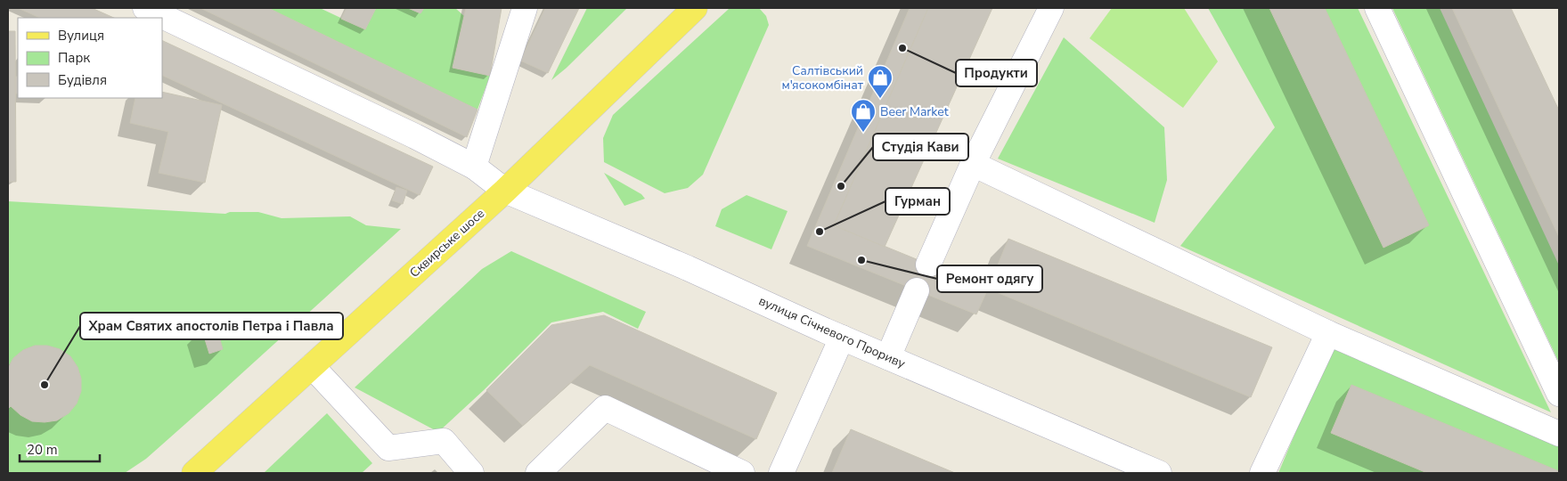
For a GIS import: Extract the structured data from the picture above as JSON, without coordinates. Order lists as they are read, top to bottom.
{
  "streets": {
    "main road": ["Сквирське шосе"],
    "street": ["вулиця Січневого Прориву"]
  },
  "crossings": [
    ["Сквирське шосе", "вулиця Січневого Прориву"]
  ],
  "places": {
    "other": [
      "Продукти",
      "Студія Кави",
      "Гурман",
      "Ремонт одягу",
      "Храм Святих апостолів Петра і Павла"
    ],
    "shop": ["Салтівський м'ясокомбінат", "Beer Market"]
  },
  "legend": ["Вулиця", "Парк", "Будівля"],
  "scale_bar": "20 m"
}
